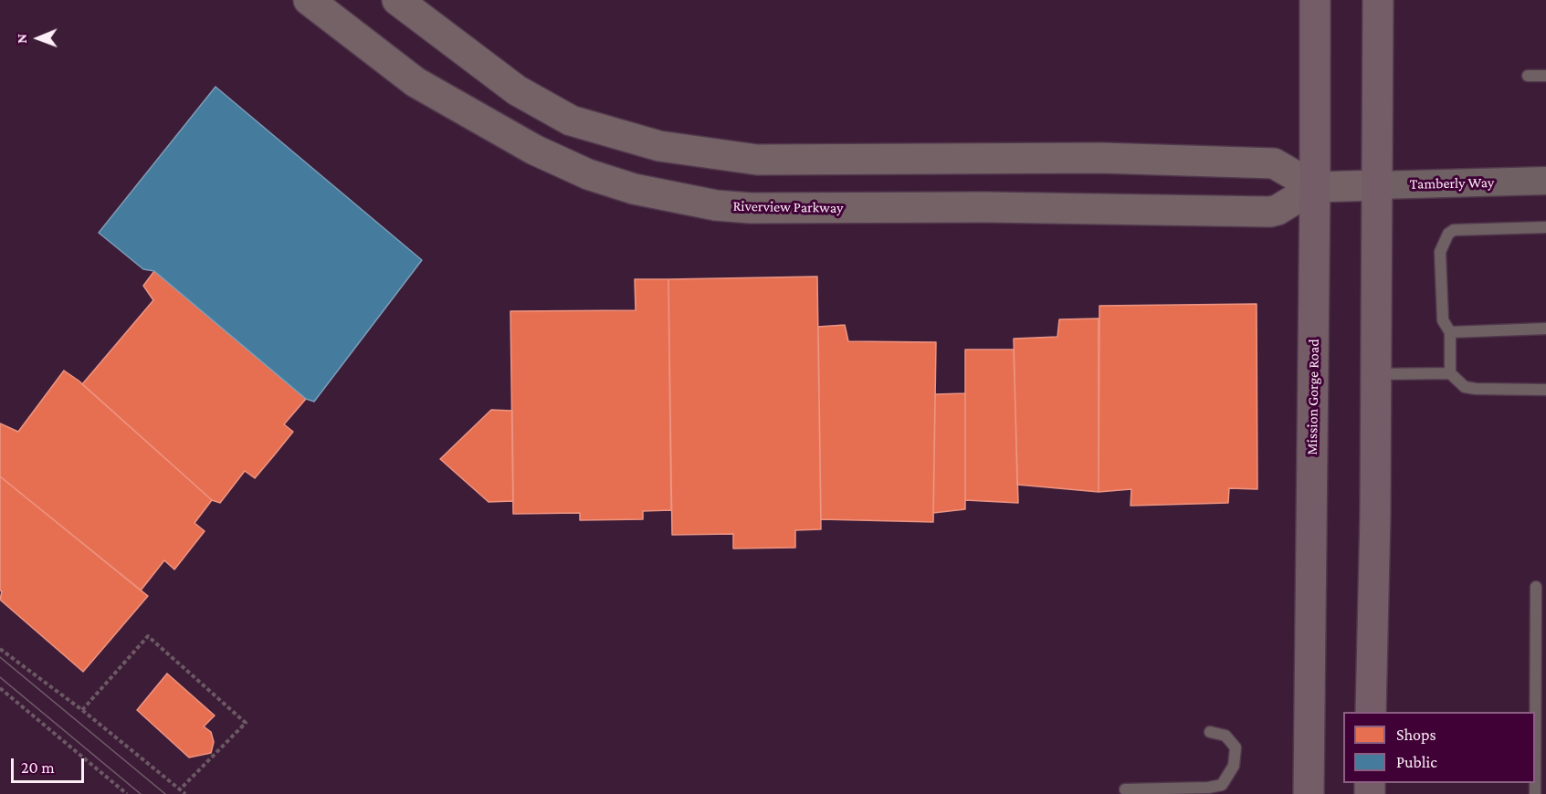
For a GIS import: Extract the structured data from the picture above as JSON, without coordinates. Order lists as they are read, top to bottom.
{
  "streets": {
    "main road": ["Riverview Parkway", "Mission Gorge Road"],
    "street": ["Tamberly Way"]
  },
  "crossings": [
    ["Tamberly Way", "Riverview Parkway"],
    ["Riverview Parkway", "Mission Gorge Road"]
  ],
  "legend": ["Shops", "Public"],
  "scale_bar": "20 m",
  "north": "left"
}
